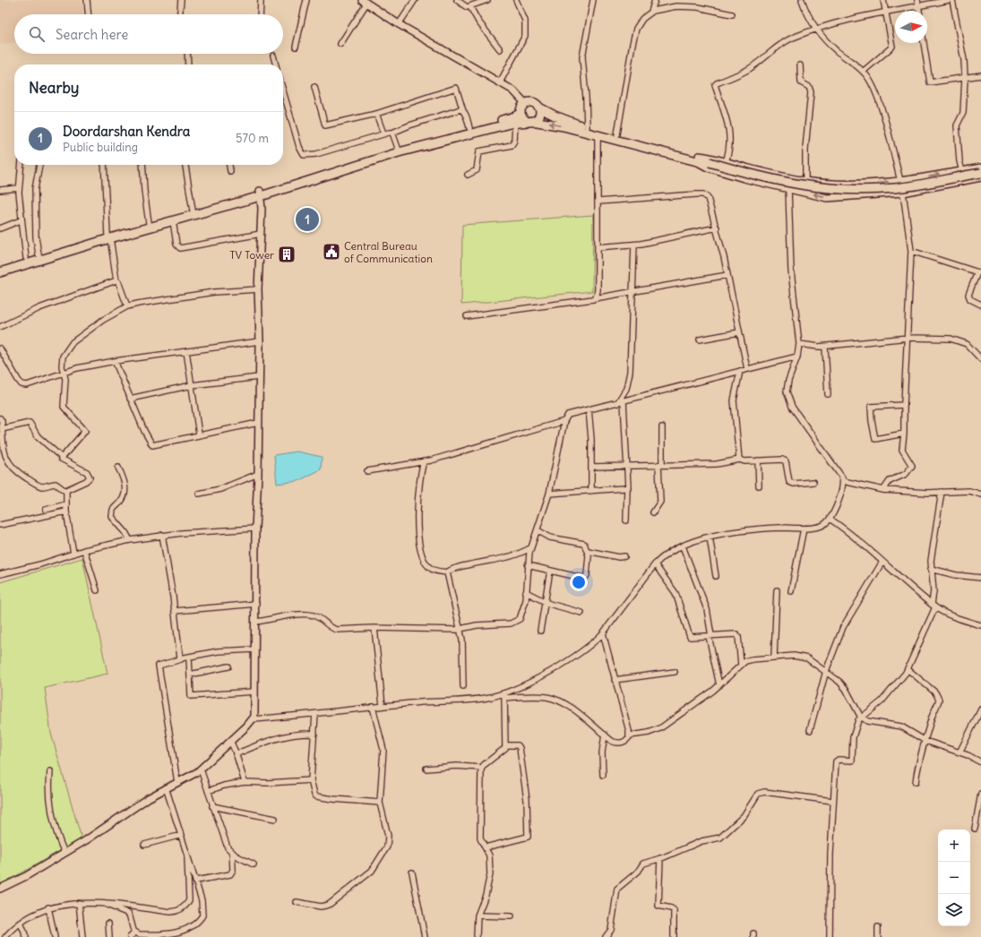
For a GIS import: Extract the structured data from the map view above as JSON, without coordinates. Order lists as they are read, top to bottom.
{
  "places": {
    "public building": ["Central Bureau of Communication"],
    "building": ["TV Tower"]
  },
  "north": "right",
  "page": {
    "search": "Search here",
    "heading": "Nearby",
    "list": [
      {
        "mark": "1",
        "name": "Doordarshan Kendra",
        "note": "Public building",
        "value": "570 m"
      }
    ],
    "pins": "1",
    "map_buttons": ["+", "−"]
  }
}
